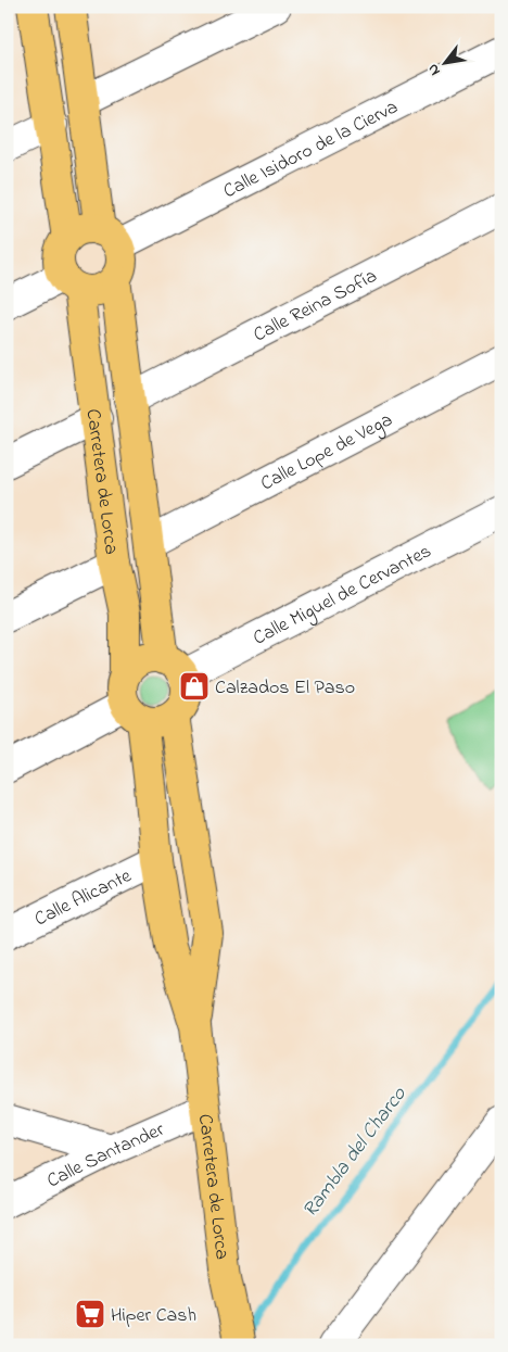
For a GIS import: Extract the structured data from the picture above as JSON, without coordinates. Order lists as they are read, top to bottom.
{
  "streets": {
    "main road": ["Carretera de Lorca"],
    "street": [
      "Calle Isidoro de la Cierva",
      "Calle Reina Sofía",
      "Calle Lope de Vega",
      "Calle Miguel de Cervantes",
      "Calle Alicante",
      "Calle Santander"
    ]
  },
  "crossings": [
    ["Calle Isidoro de la Cierva", "Carretera de Lorca"],
    ["Calle Reina Sofía", "Carretera de Lorca"],
    ["Calle Lope de Vega", "Carretera de Lorca"],
    ["Carretera de Lorca", "Calle Miguel de Cervantes"],
    ["Carretera de Lorca", "Calle Alicante"],
    ["Carretera de Lorca", "Calle Santander"]
  ],
  "water": ["Rambla del Charco"],
  "places": {
    "shop": ["Calzados El Paso"],
    "supermarket": ["Hiper Cash"]
  },
  "north": "bottom left"
}
